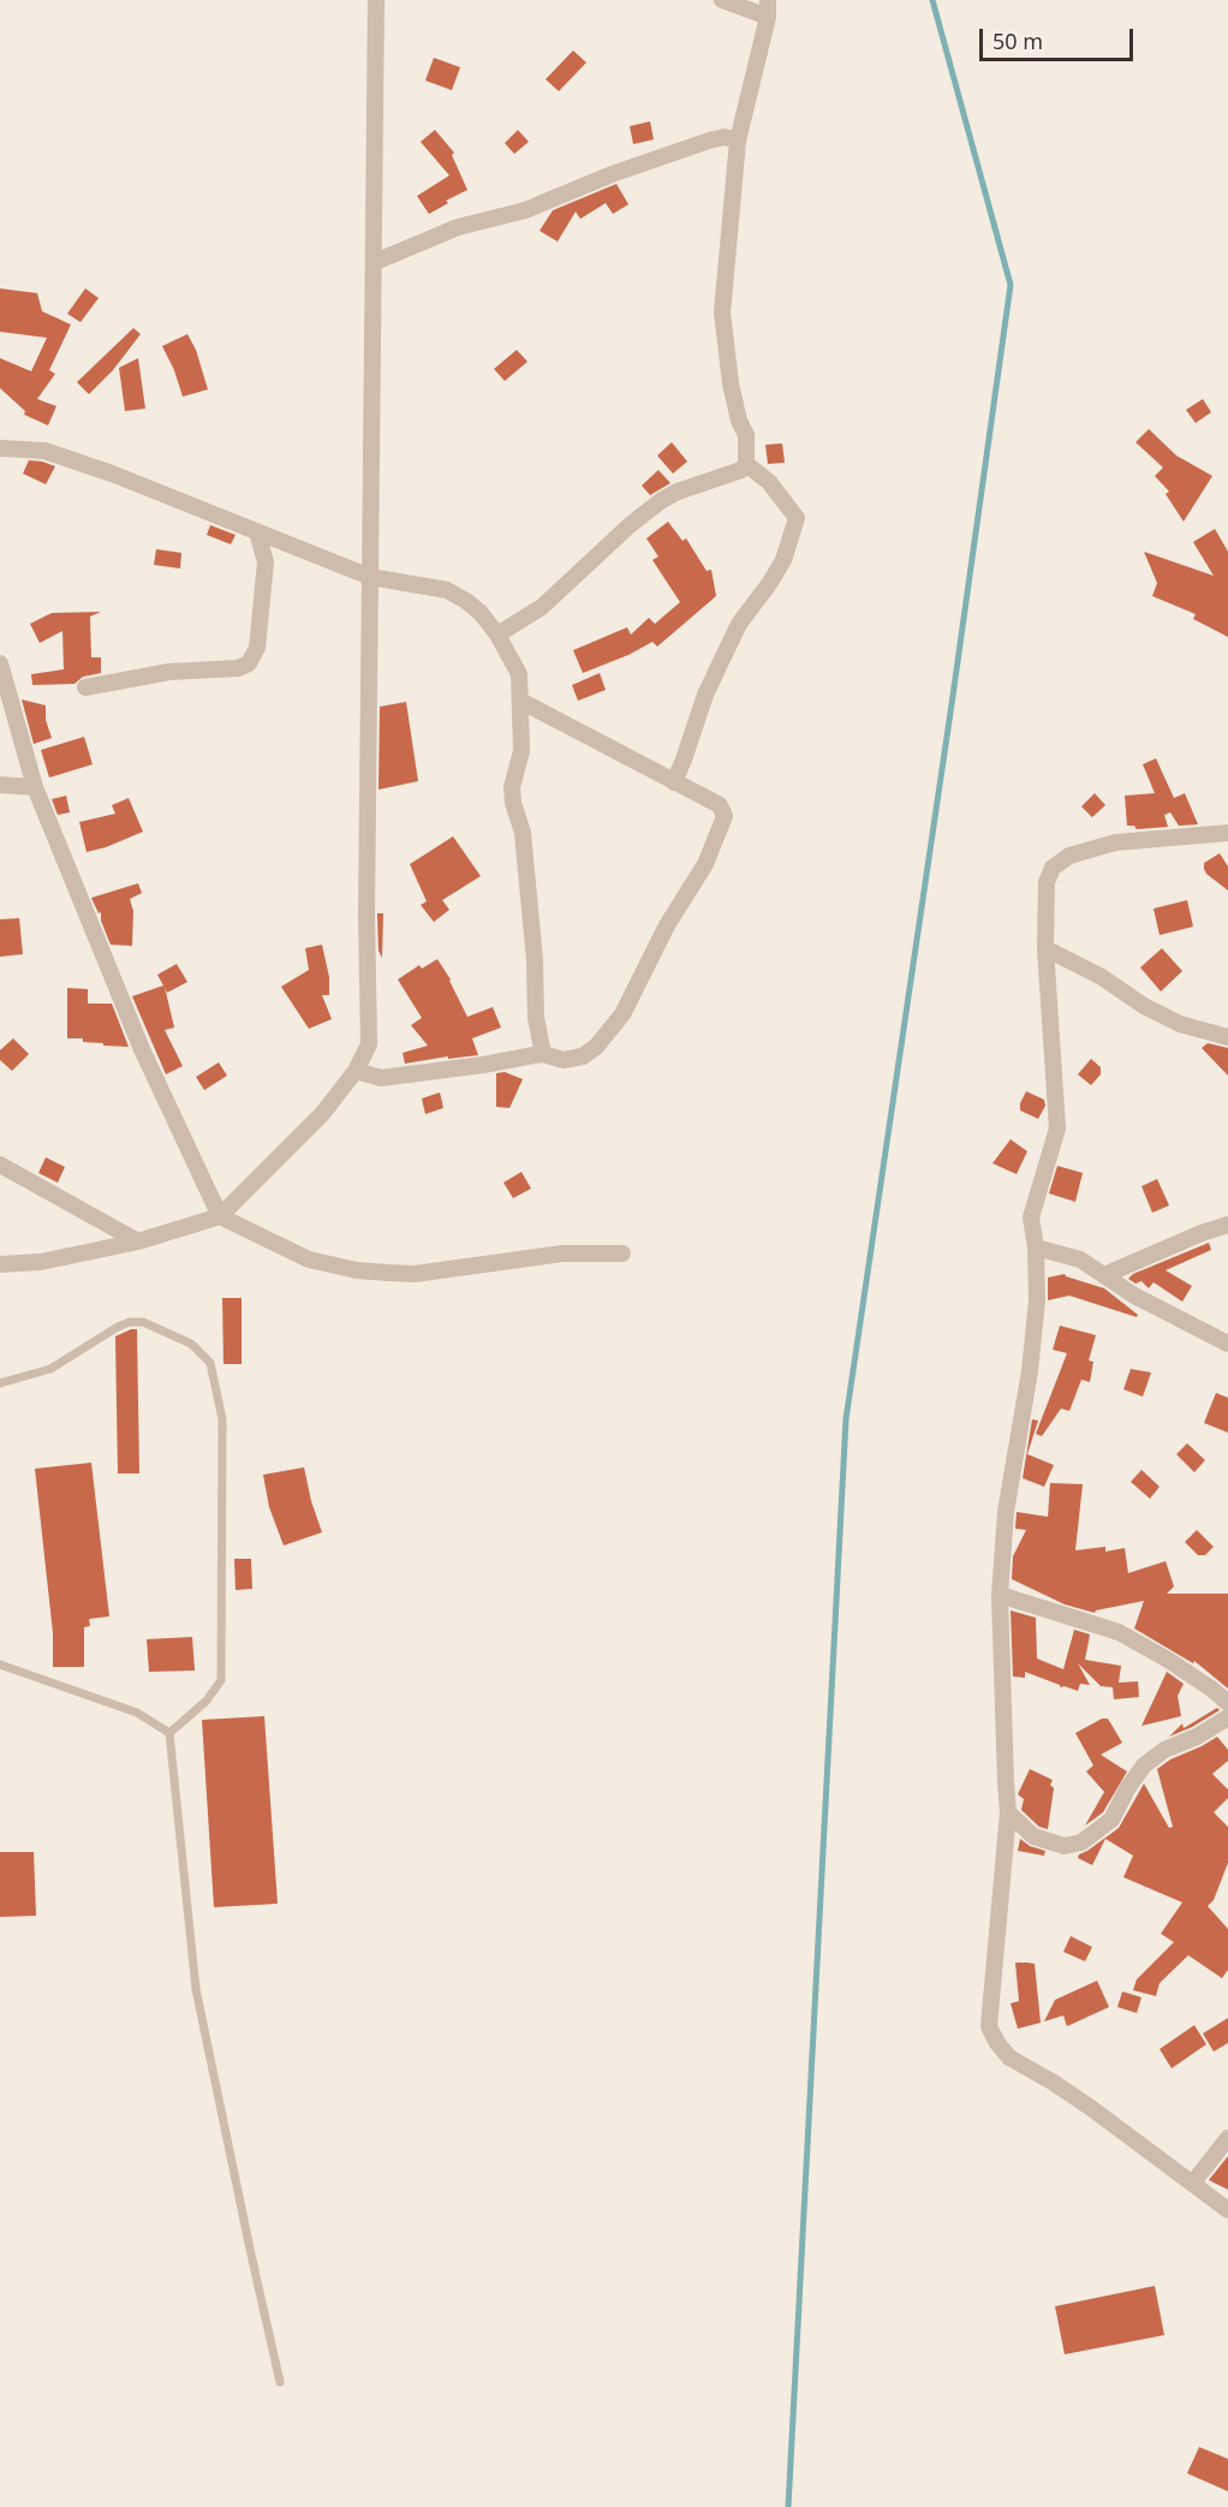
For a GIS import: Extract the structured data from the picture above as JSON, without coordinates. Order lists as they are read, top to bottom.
{
  "scale_bar": "50 m"
}
